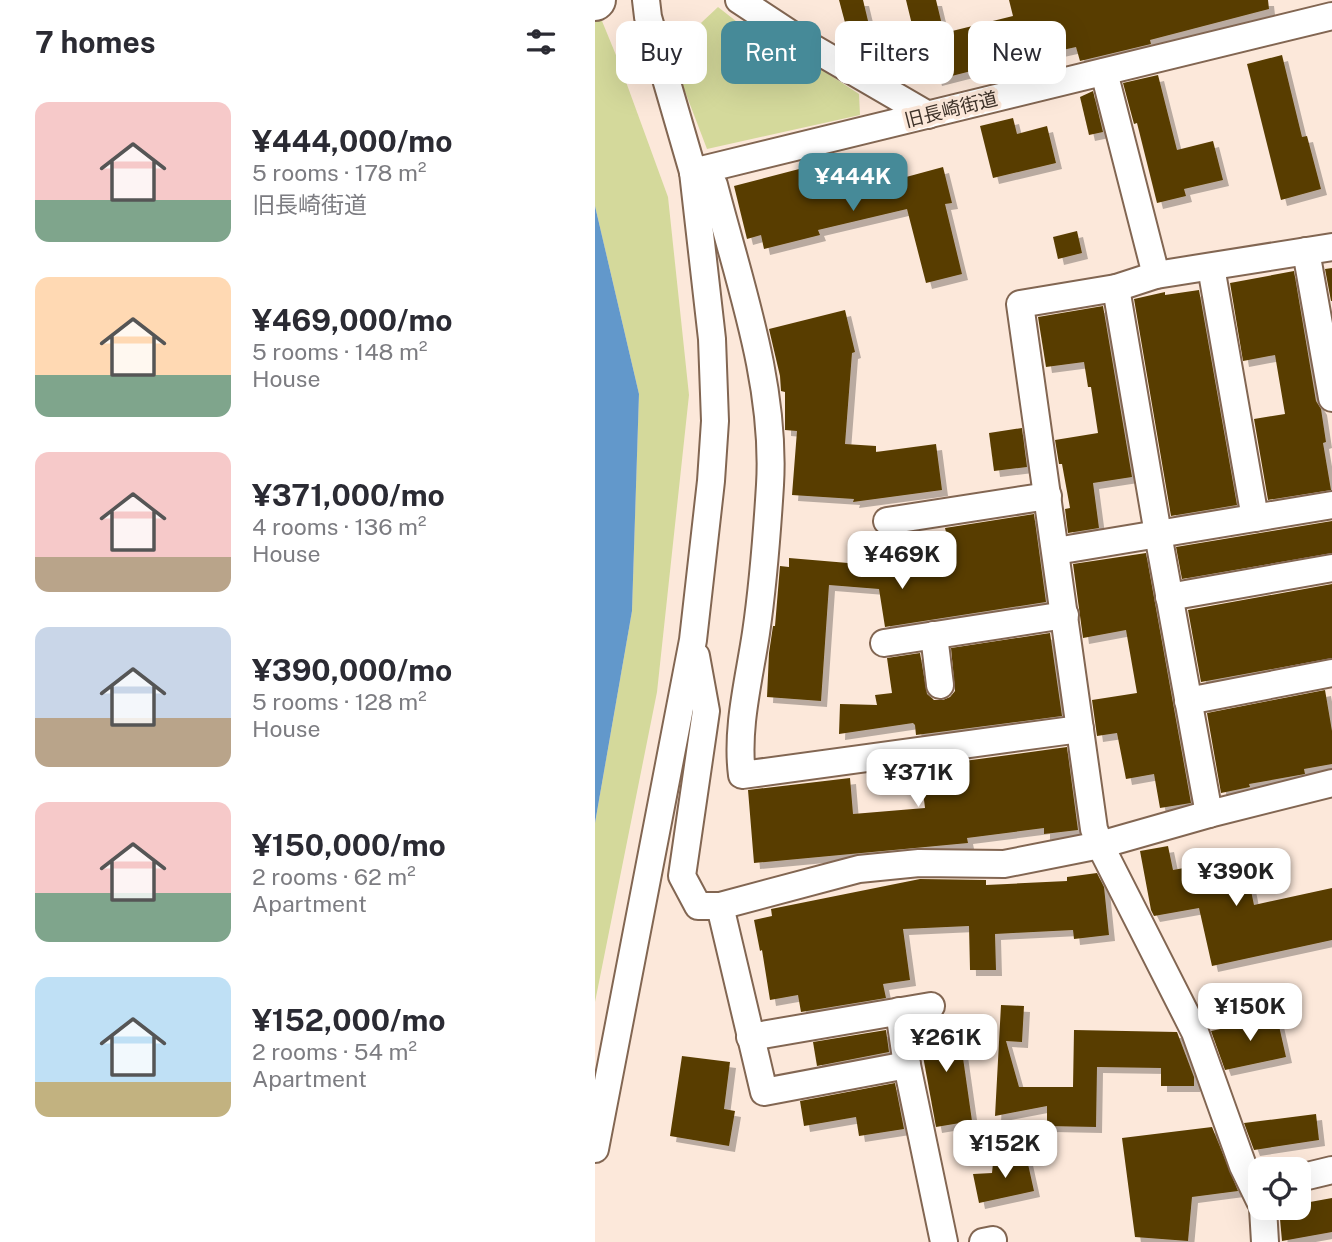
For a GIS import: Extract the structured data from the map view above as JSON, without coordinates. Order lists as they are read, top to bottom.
{
  "streets": {
    "street": ["旧長崎街道"]
  },
  "page": {
    "heading": "7 homes",
    "chip": [
      "Buy",
      "Rent",
      "Filters",
      "New"
    ],
    "list": [
      {
        "name": "¥444,000/mo",
        "note": "5 rooms · 178 m² · 旧長崎街道"
      },
      {
        "name": "¥469,000/mo",
        "note": "5 rooms · 148 m² · House"
      },
      {
        "name": "¥371,000/mo",
        "note": "4 rooms · 136 m² · House"
      },
      {
        "name": "¥390,000/mo",
        "note": "5 rooms · 128 m² · House"
      },
      {
        "name": "¥150,000/mo",
        "note": "2 rooms · 62 m² · Apartment"
      },
      {
        "name": "¥152,000/mo",
        "note": "2 rooms · 54 m² · Apartment"
      }
    ],
    "price": [
      "¥444K",
      "¥469K",
      "¥371K",
      "¥390K",
      "¥150K",
      "¥261K",
      "¥152K"
    ]
  }
}
